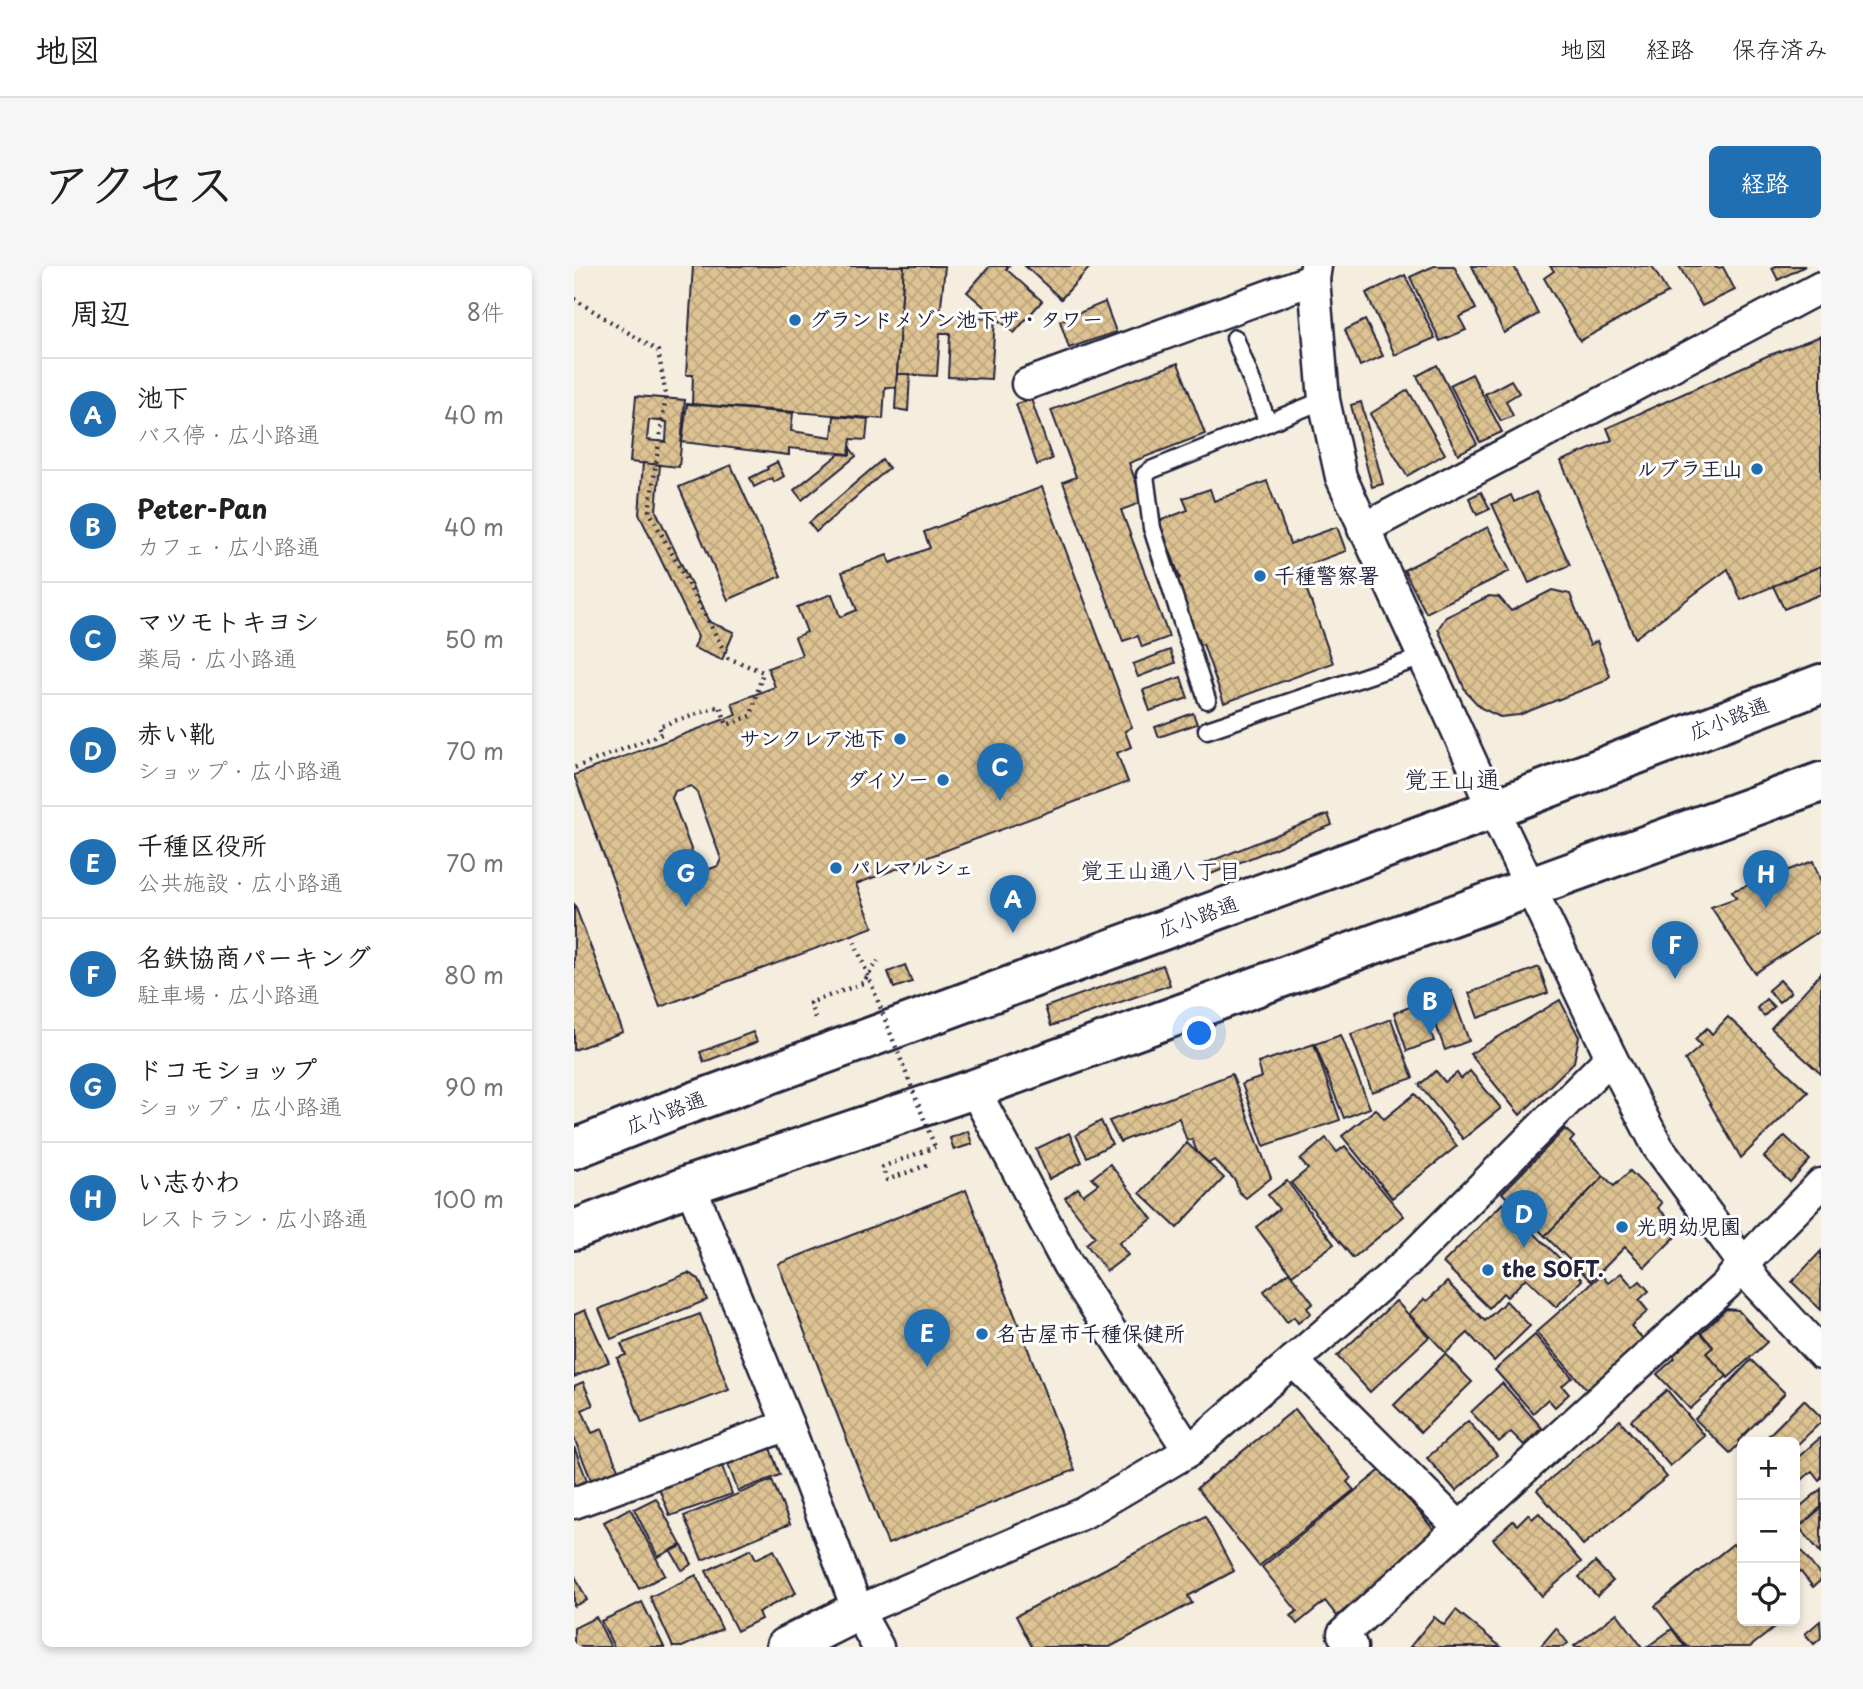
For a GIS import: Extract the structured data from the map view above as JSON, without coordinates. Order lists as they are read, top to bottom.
{
  "streets": {
    "main road": ["広小路通"]
  },
  "districts": ["覚王山通", "覚王山通八丁目"],
  "places": [
    "グランドメゾン池下ザ・タワー",
    "ルブラ王山",
    "千種警察署",
    "サンクレア池下",
    "ダイソー",
    "パレマルシェ",
    "光明幼児園",
    "the SOFT.",
    "名古屋市千種保健所"
  ],
  "page": {
    "header": "地図",
    "nav": ["地図", "経路", "保存済み"],
    "title": "アクセス",
    "buttons": "経路",
    "heading": ["周辺", "8件"],
    "list": [
      {
        "mark": "A",
        "name": "池下",
        "note": "バス停 · 広小路通",
        "value": "40 m"
      },
      {
        "mark": "B",
        "name": "Peter-Pan",
        "note": "カフェ · 広小路通",
        "value": "40 m"
      },
      {
        "mark": "C",
        "name": "マツモトキヨシ",
        "note": "薬局 · 広小路通",
        "value": "50 m"
      },
      {
        "mark": "D",
        "name": "赤い靴",
        "note": "ショップ · 広小路通",
        "value": "70 m"
      },
      {
        "mark": "E",
        "name": "千種区役所",
        "note": "公共施設 · 広小路通",
        "value": "70 m"
      },
      {
        "mark": "F",
        "name": "名鉄協商パーキング",
        "note": "駐車場 · 広小路通",
        "value": "80 m"
      },
      {
        "mark": "G",
        "name": "ドコモショップ",
        "note": "ショップ · 広小路通",
        "value": "90 m"
      },
      {
        "mark": "H",
        "name": "い志かわ",
        "note": "レストラン · 広小路通",
        "value": "100 m"
      }
    ],
    "pins": [
      "C",
      "G",
      "H",
      "A",
      "F",
      "B",
      "D",
      "E"
    ],
    "map_buttons": ["+", "−"]
  }
}
